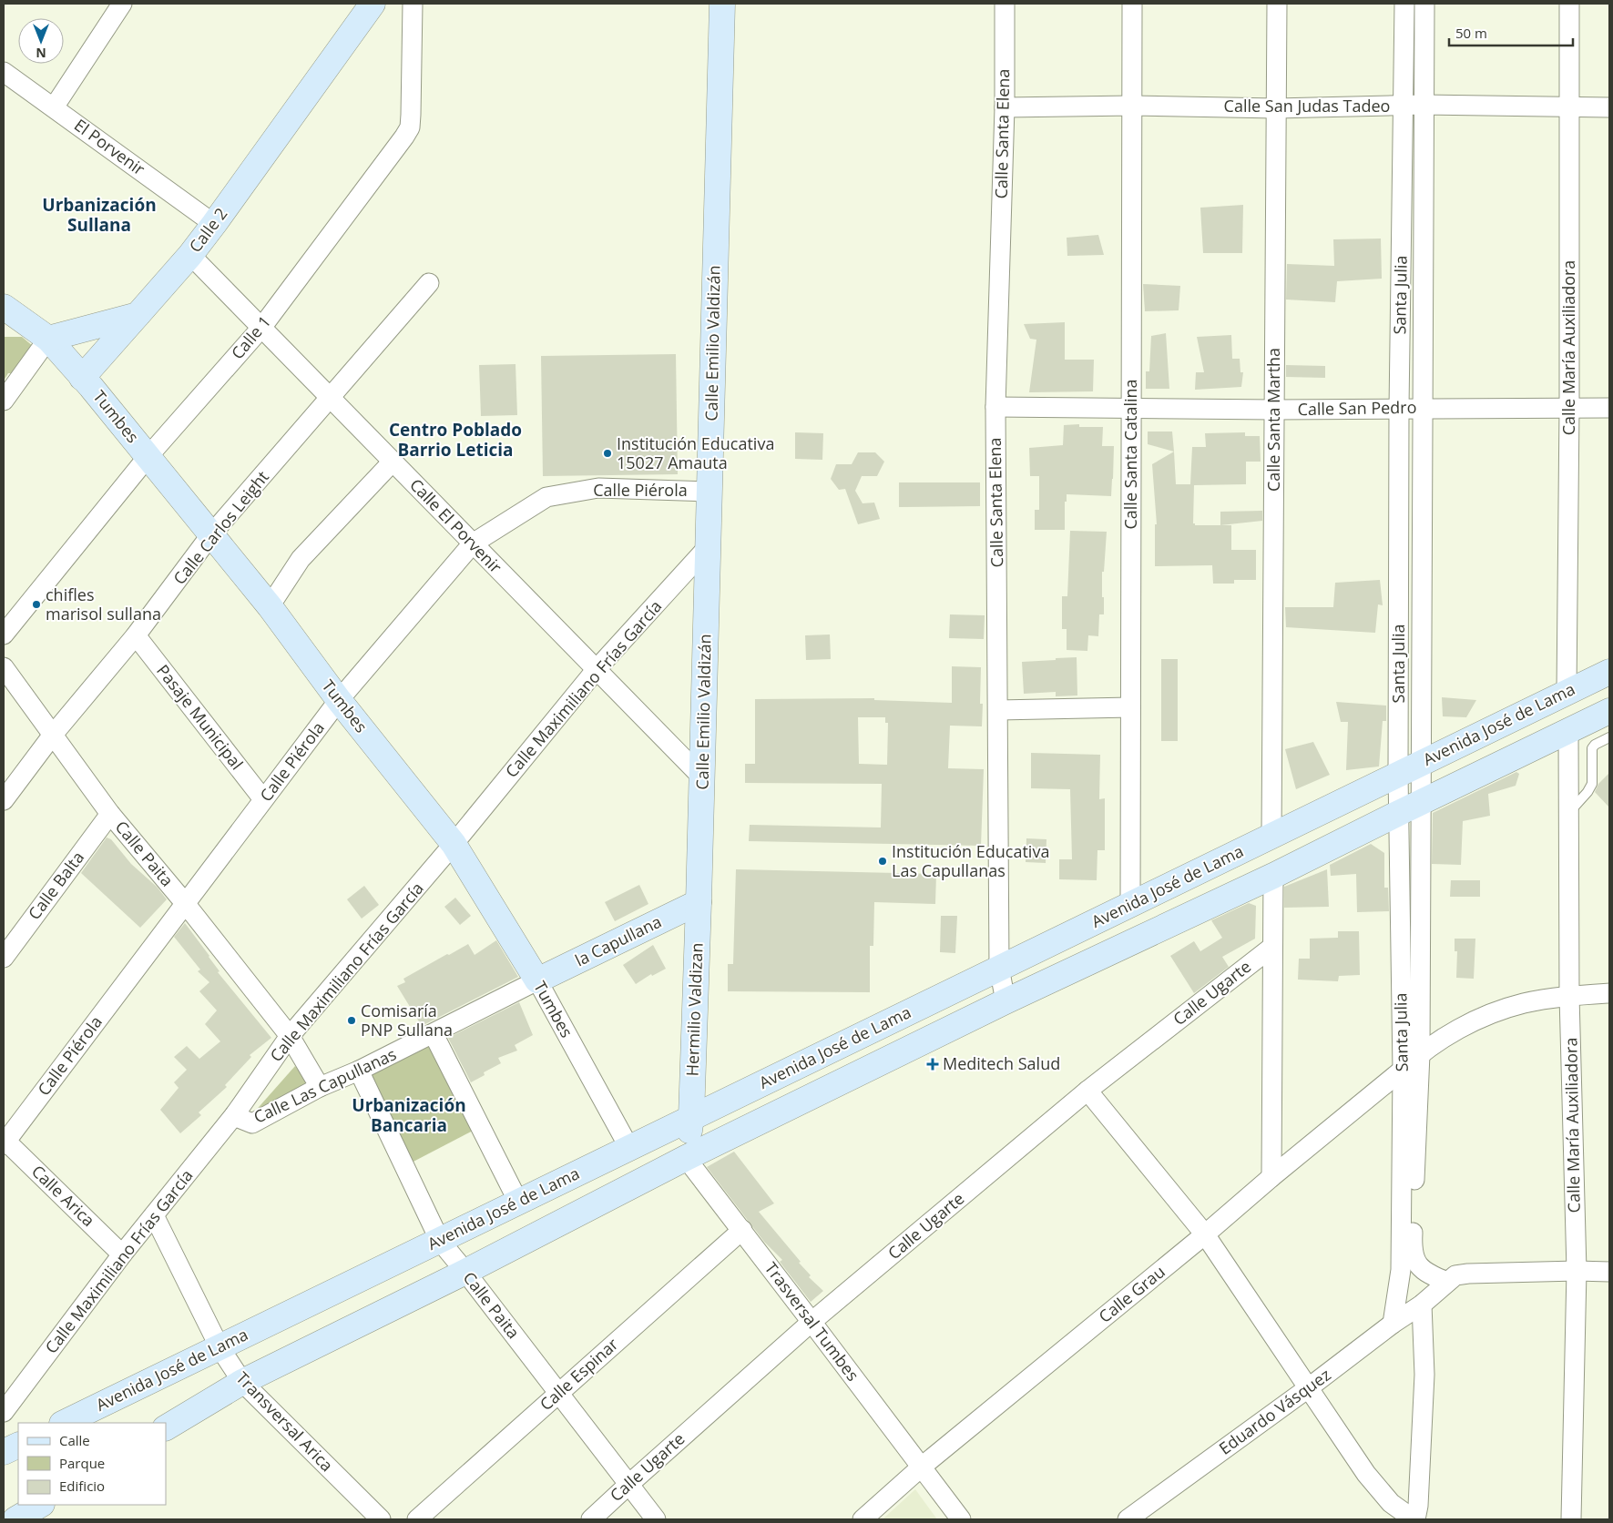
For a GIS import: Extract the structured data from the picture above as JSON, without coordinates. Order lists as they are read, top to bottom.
{
  "streets": {
    "main road": [
      "Calle 2",
      "Calle Emilio Valdizán",
      "Tumbes",
      "Avenida José de Lama",
      "la Capullana",
      "Hermilio Valdizan"
    ],
    "street": [
      "Calle San Judas Tadeo",
      "Calle Santa Elena",
      "El Porvenir",
      "Santa Julia",
      "Calle 1",
      "Calle María Auxiliadora",
      "Calle San Pedro",
      "Calle Santa Martha",
      "Calle Santa Catalina",
      "Calle Piérola",
      "Calle El Porvenir",
      "Calle Carlos Leight",
      "Calle Maximiliano Frías García",
      "Pasaje Municipal",
      "Calle Paita",
      "Calle Balta",
      "Calle Ugarte",
      "Calle Las Capullanas",
      "Calle Arica",
      "Calle Grau",
      "Trasversal Tumbes",
      "Calle Espinar",
      "Eduardo Vásquez",
      "Transversal Arica"
    ]
  },
  "crossings": [
    ["Calle San Judas Tadeo", "Calle Santa Elena"],
    ["Calle San Judas Tadeo", "Santa Julia"],
    ["Calle San Judas Tadeo", "Calle María Auxiliadora"],
    ["Calle San Judas Tadeo", "Calle Santa Martha"],
    ["Calle San Judas Tadeo", "Calle Santa Catalina"],
    ["Calle Santa Elena", "Calle San Pedro"],
    ["Calle Santa Elena", "Avenida José de Lama"],
    ["El Porvenir", "Calle 2"],
    ["Calle 2", "Tumbes"],
    ["Calle 2", "Calle El Porvenir"],
    ["Santa Julia", "Calle San Pedro"],
    ["Santa Julia", "Avenida José de Lama"],
    ["Santa Julia", "Calle Grau"],
    ["Santa Julia", "Eduardo Vásquez"],
    ["Calle 1", "Tumbes"],
    ["Calle 1", "Calle El Porvenir"],
    ["Calle Emilio Valdizán", "Calle Piérola"],
    ["Calle Emilio Valdizán", "Calle El Porvenir"],
    ["Calle Emilio Valdizán", "Calle Maximiliano Frías García"],
    ["Calle Emilio Valdizán", "la Capullana"],
    ["Calle Emilio Valdizán", "Hermilio Valdizan"],
    ["Calle María Auxiliadora", "Calle San Pedro"],
    ["Calle María Auxiliadora", "Avenida José de Lama"],
    ["Calle María Auxiliadora", "Calle Grau"],
    ["Calle María Auxiliadora", "Eduardo Vásquez"],
    ["Calle San Pedro", "Calle Santa Martha"],
    ["Calle San Pedro", "Calle Santa Catalina"],
    ["Tumbes", "Calle Piérola"],
    ["Tumbes", "Calle Carlos Leight"],
    ["Tumbes", "Calle Maximiliano Frías García"],
    ["Tumbes", "Avenida José de Lama"],
    ["Tumbes", "la Capullana"],
    ["Tumbes", "Calle Las Capullanas"],
    ["Calle Santa Martha", "Avenida José de Lama"],
    ["Calle Santa Catalina", "Avenida José de Lama"],
    ["Calle Piérola", "Calle El Porvenir"],
    ["Calle Piérola", "Pasaje Municipal"],
    ["Calle Piérola", "Calle Paita"],
    ["Calle Piérola", "Calle Arica"],
    ["Calle El Porvenir", "Calle Carlos Leight"],
    ["Calle El Porvenir", "Calle Maximiliano Frías García"],
    ["Calle Carlos Leight", "Pasaje Municipal"],
    ["Calle Carlos Leight", "Calle Paita"],
    ["Calle Maximiliano Frías García", "Calle Paita"],
    ["Calle Maximiliano Frías García", "Calle Las Capullanas"],
    ["Calle Maximiliano Frías García", "Calle Arica"],
    ["Calle Maximiliano Frías García", "Transversal Arica"],
    ["Avenida José de Lama", "Calle Paita"],
    ["Avenida José de Lama", "Hermilio Valdizan"],
    ["Avenida José de Lama", "Trasversal Tumbes"],
    ["Avenida José de Lama", "Transversal Arica"],
    ["Calle Paita", "Calle Balta"],
    ["Calle Paita", "Calle Ugarte"],
    ["Calle Paita", "Calle Las Capullanas"],
    ["Calle Paita", "Calle Espinar"],
    ["la Capullana", "Hermilio Valdizan"],
    ["la Capullana", "Calle Las Capullanas"],
    ["Calle Ugarte", "Trasversal Tumbes"],
    ["Calle Grau", "Trasversal Tumbes"],
    ["Trasversal Tumbes", "Calle Espinar"]
  ],
  "districts": ["Urbanización Sullana", "Centro Poblado Barrio Leticia", "Urbanización Bancaria"],
  "places": {
    "other": [
      "Institución Educativa 15027 Amauta",
      "chifles marisol sullana",
      "Institución Educativa Las Capullanas",
      "Comisaría PNP Sullana"
    ],
    "health": ["Meditech Salud"]
  },
  "legend": ["Calle", "Parque", "Edificio"],
  "scale_bar": "50 m",
  "north": "bottom"
}
